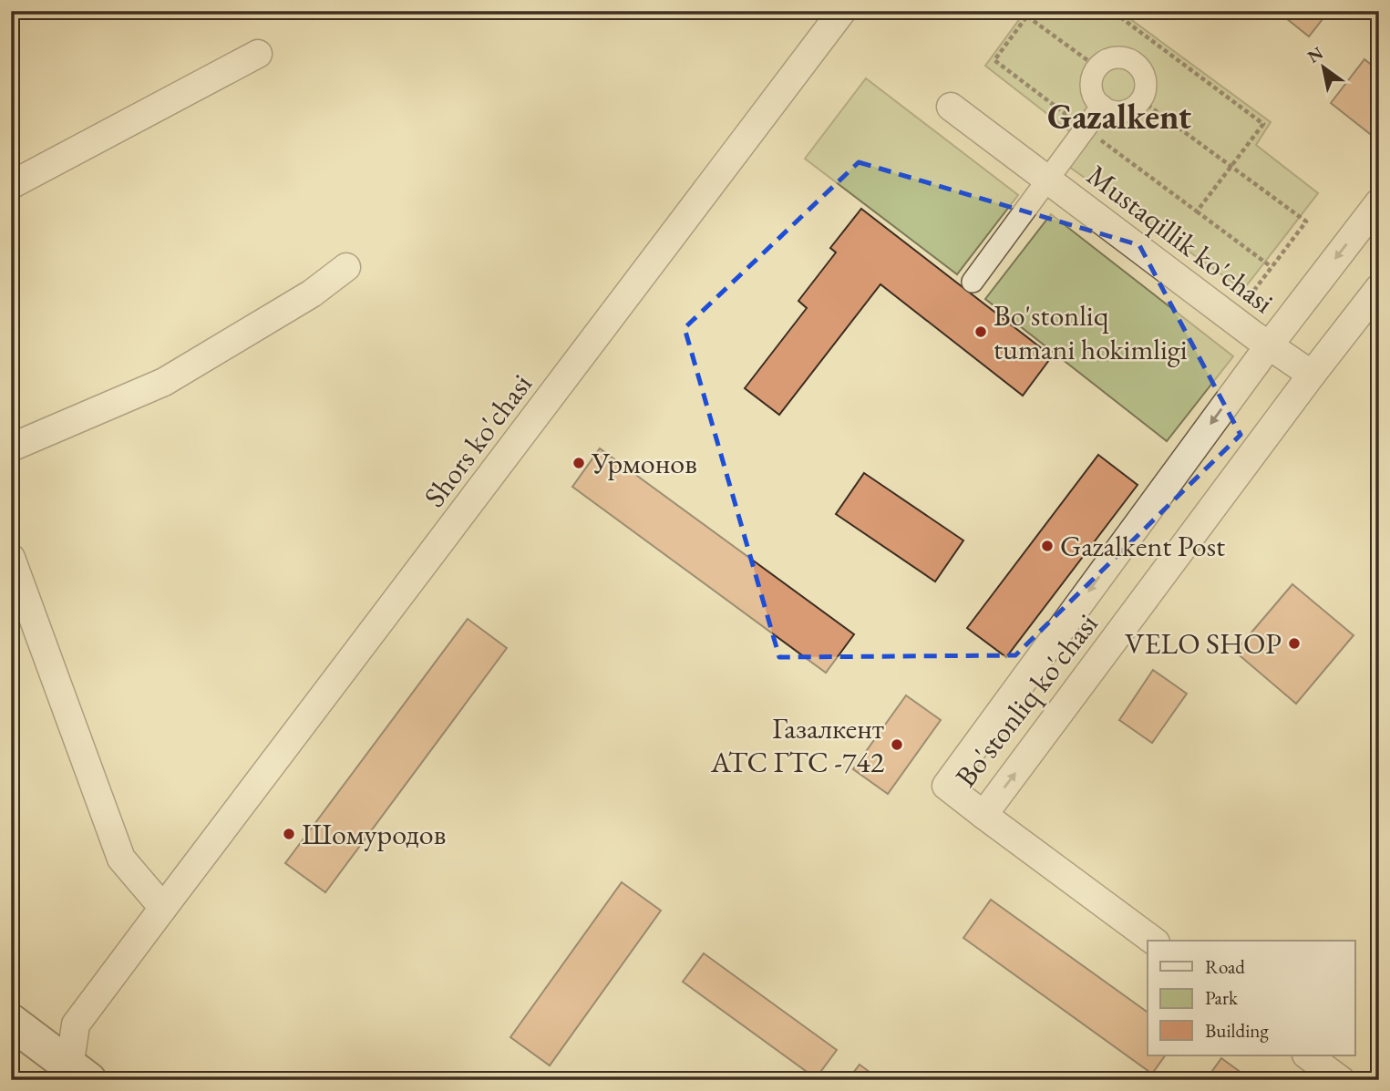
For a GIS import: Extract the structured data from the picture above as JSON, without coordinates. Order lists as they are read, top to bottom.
{
  "streets": {
    "street": ["Mustaqillik ko'chasi", "Shors ko'chasi", "Bo'stonliq ko'chasi"]
  },
  "crossings": [
    ["Mustaqillik ko'chasi", "Bo'stonliq ko'chasi"]
  ],
  "districts": ["Gazalkent"],
  "places": [
    "Bo'stonliq tumani hokimligi",
    "Урмонов",
    "Gazalkent Post",
    "VELO SHOP",
    "Газалкент АТС ГТС -742",
    "Шомуродов"
  ],
  "legend": ["Road", "Park", "Building"],
  "north": "top left"
}
